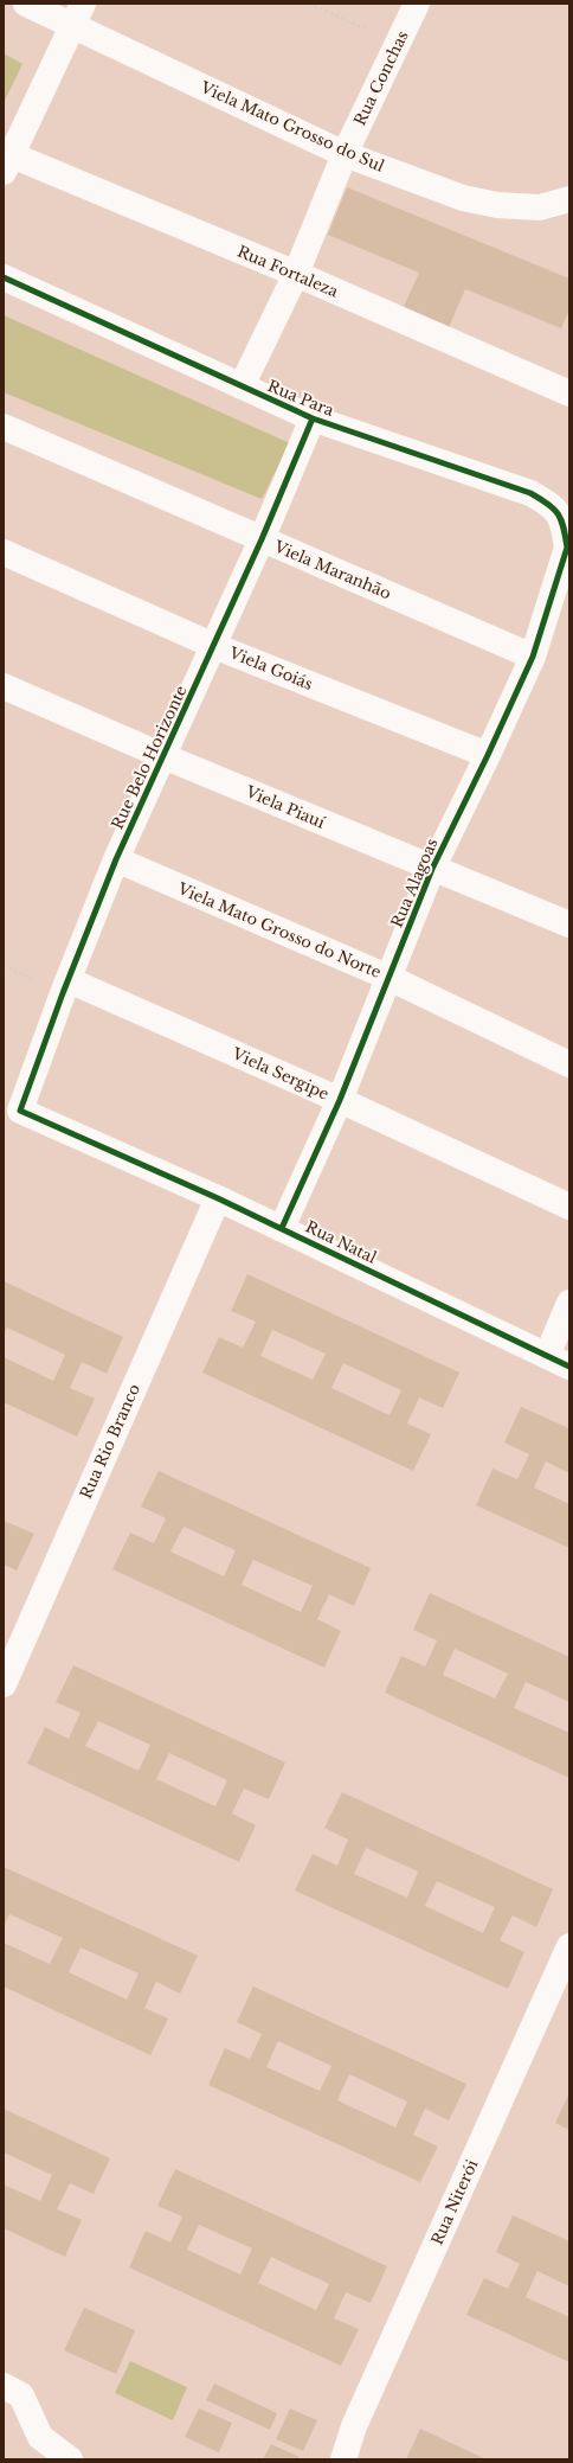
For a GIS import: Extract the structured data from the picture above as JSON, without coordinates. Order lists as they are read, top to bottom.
{
  "streets": {
    "street": [
      "Rua Conchas",
      "Viela Mato Grosso do Sul",
      "Rua Fortaleza",
      "Rua Para",
      "Viela Maranhão",
      "Viela Goiás",
      "Rue Belo Horizonte",
      "Viela Piauí",
      "Rua Alagoas",
      "Viela Mato Grosso do Norte",
      "Viela Sergipe",
      "Rua Natal",
      "Rua Rio Branco",
      "Rua Niterói"
    ]
  },
  "crossings": [
    ["Rua Conchas", "Viela Mato Grosso do Sul"],
    ["Rua Conchas", "Rua Fortaleza"],
    ["Rua Conchas", "Rua Para"],
    ["Rua Para", "Rue Belo Horizonte"],
    ["Rua Para", "Rua Alagoas"],
    ["Viela Maranhão", "Rue Belo Horizonte"],
    ["Viela Maranhão", "Rua Alagoas"],
    ["Viela Goiás", "Rue Belo Horizonte"],
    ["Viela Goiás", "Rua Alagoas"],
    ["Rue Belo Horizonte", "Viela Piauí"],
    ["Rue Belo Horizonte", "Viela Mato Grosso do Norte"],
    ["Rue Belo Horizonte", "Viela Sergipe"],
    ["Rue Belo Horizonte", "Rua Natal"],
    ["Viela Piauí", "Rua Alagoas"],
    ["Rua Alagoas", "Viela Mato Grosso do Norte"],
    ["Rua Alagoas", "Viela Sergipe"],
    ["Rua Alagoas", "Rua Natal"],
    ["Rua Natal", "Rua Rio Branco"]
  ]
}
